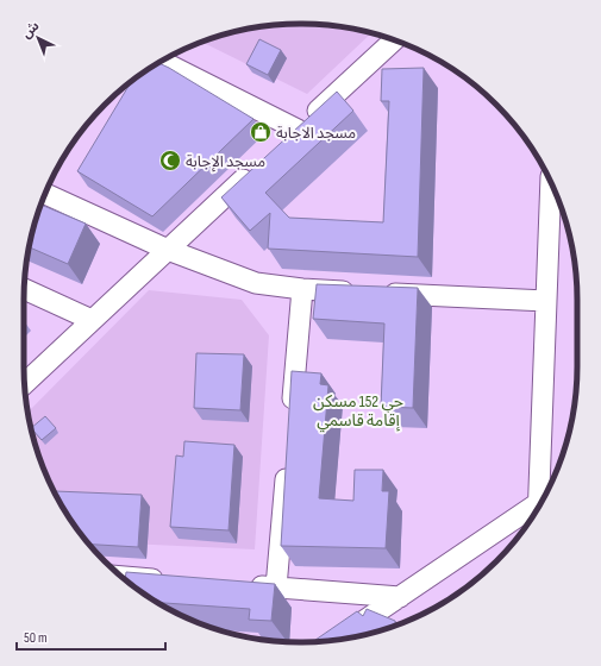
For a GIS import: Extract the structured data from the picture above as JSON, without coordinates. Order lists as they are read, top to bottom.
{
  "districts": ["حي 152 مسكن إقامة قاسمي"],
  "places": {
    "shop": ["مسجد الاجابة"],
    "mosque": ["مسجد الإجابة"]
  },
  "scale_bar": "50 m",
  "north": "top left"
}
